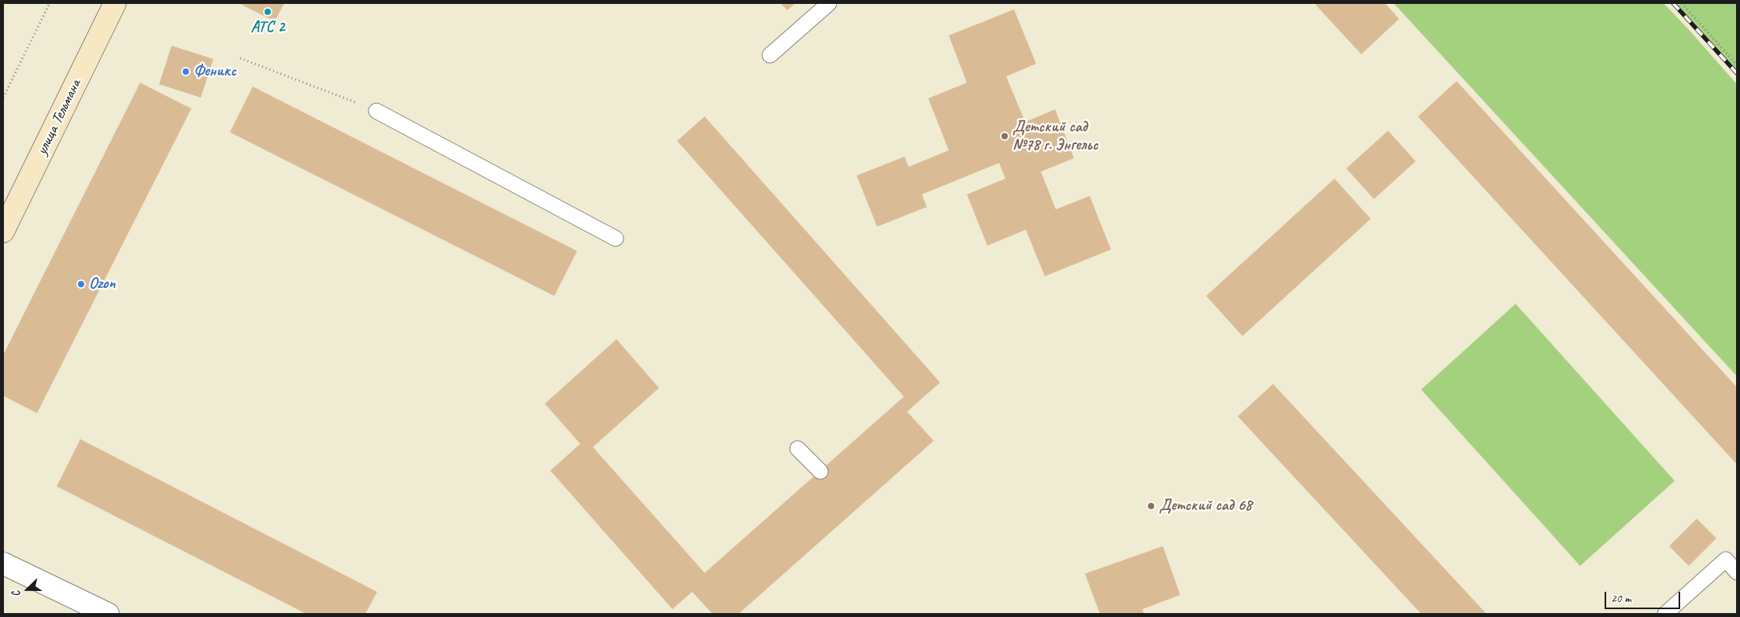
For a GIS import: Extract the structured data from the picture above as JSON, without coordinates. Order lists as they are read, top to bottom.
{
  "streets": {
    "street": ["улица Тельмана"]
  },
  "places": [
    "АТС 2",
    "Феникс",
    "Детский сад №78 г. Энгельс",
    "Ozon",
    "Детский сад 68"
  ],
  "scale_bar": "20 m",
  "north": "left"
}
